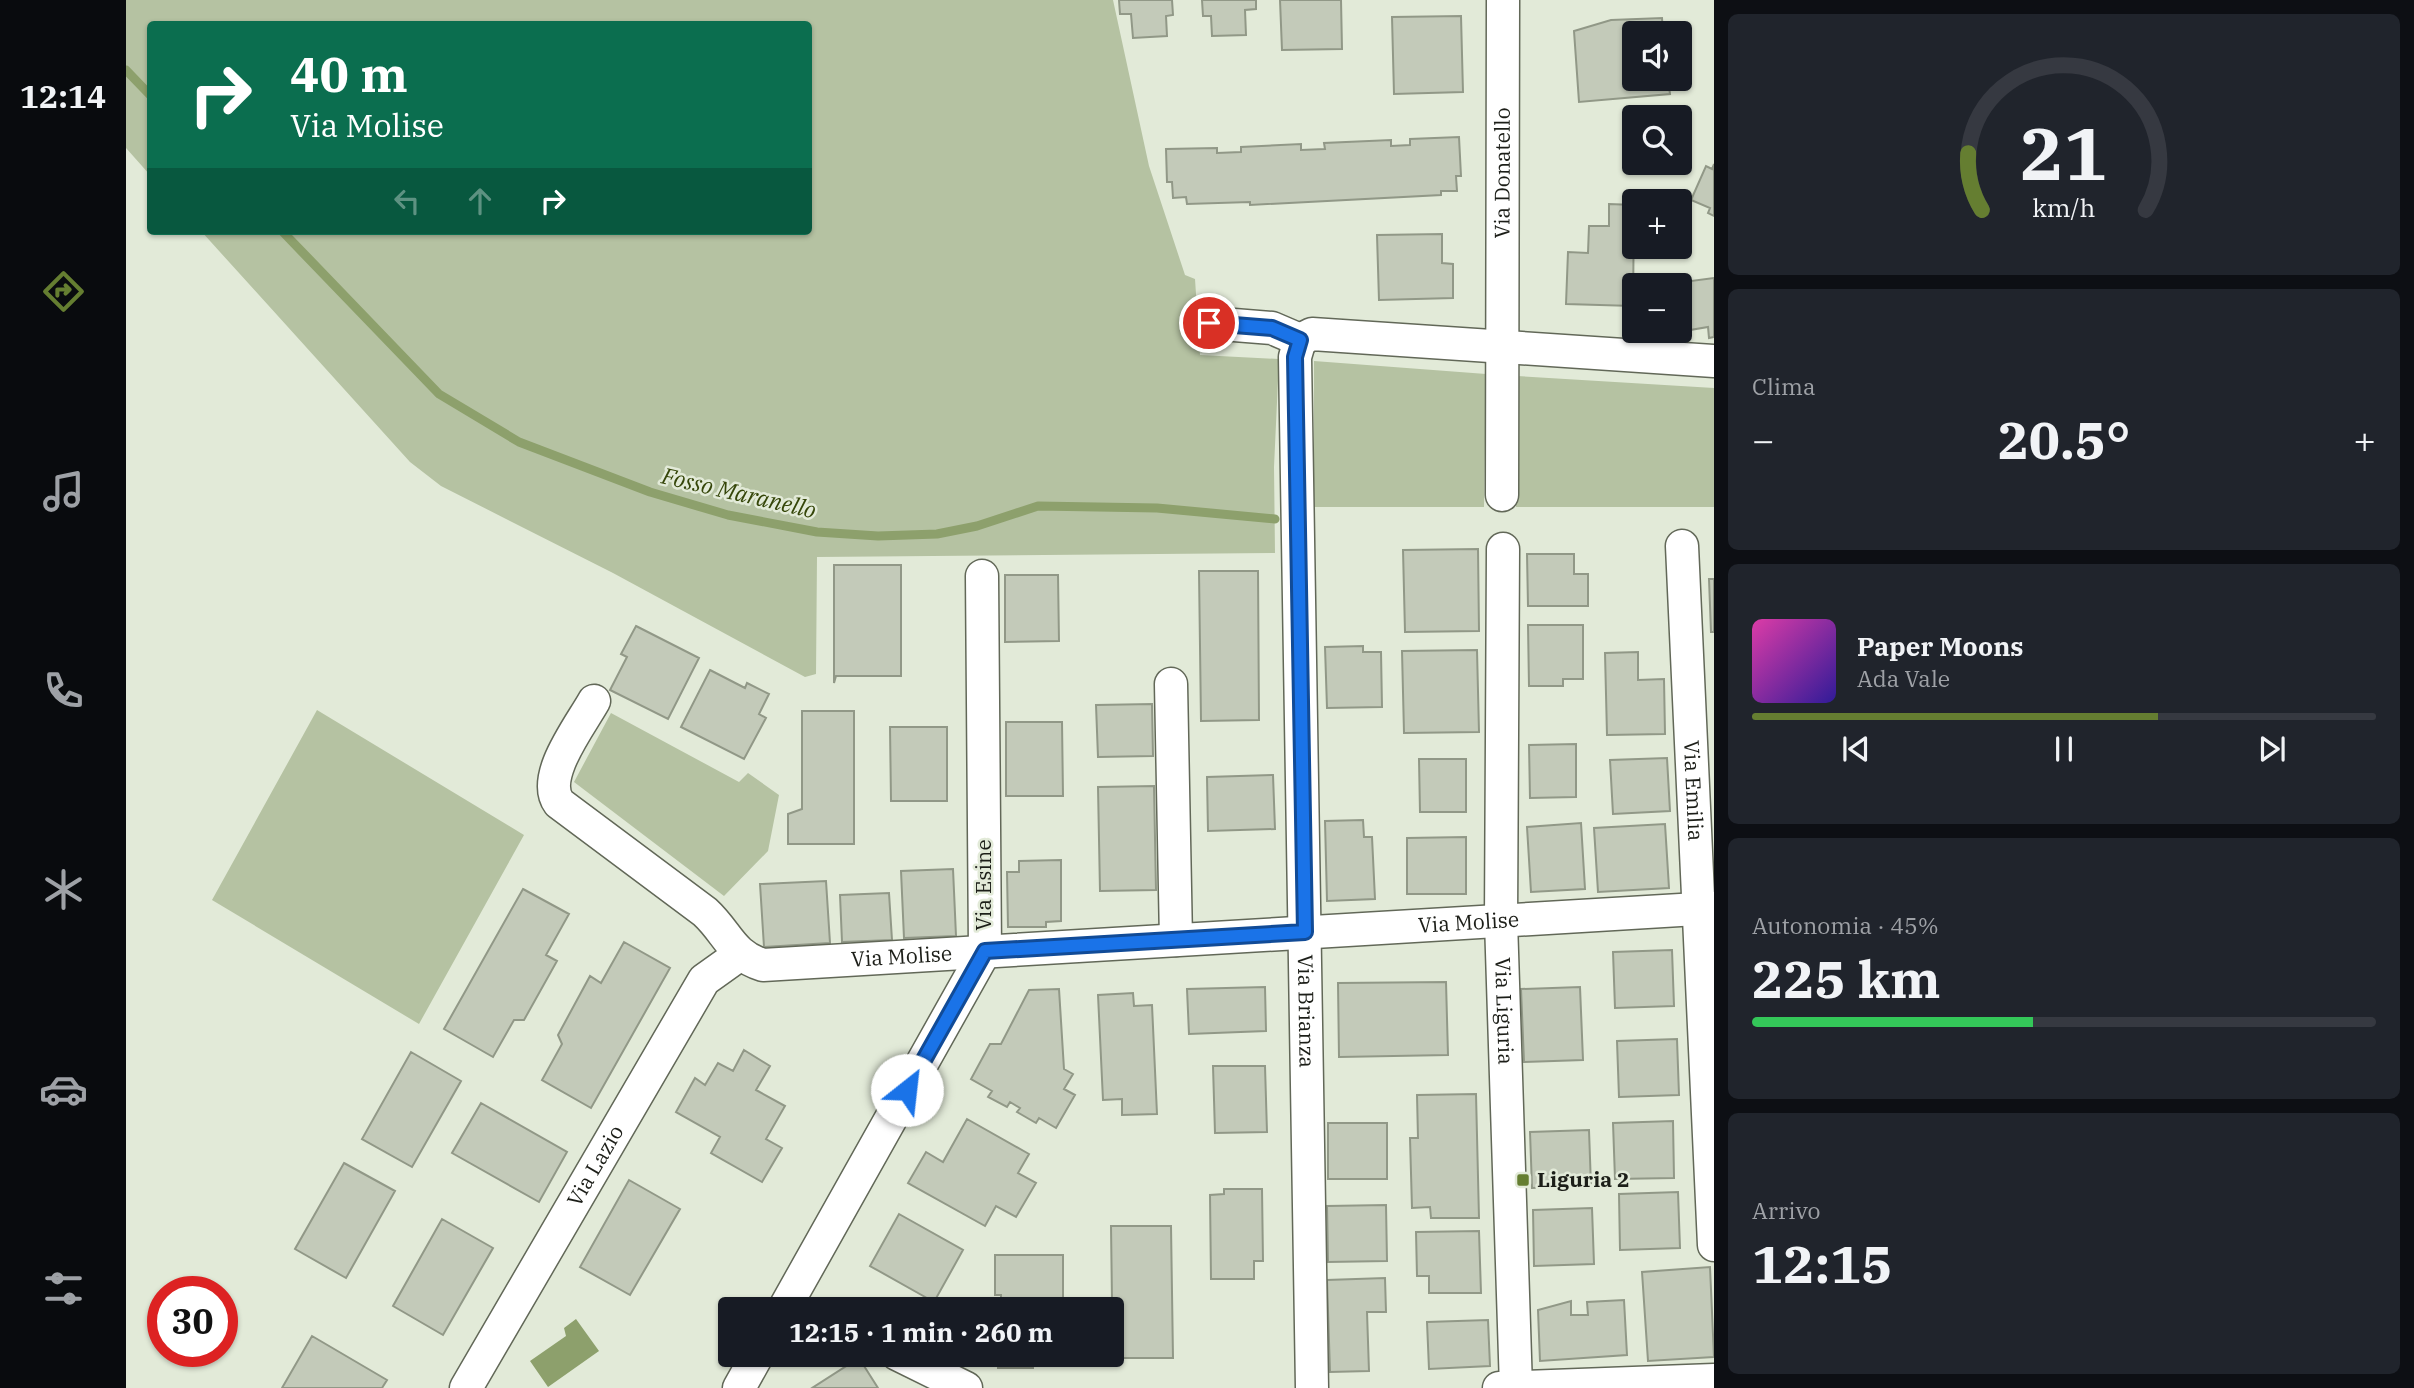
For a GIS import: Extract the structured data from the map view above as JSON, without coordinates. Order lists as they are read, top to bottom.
{
  "streets": {
    "street": [
      "Via Donatello",
      "Via Emilia",
      "Via Esine",
      "Via Molise",
      "Via Brianza",
      "Via Liguria",
      "Via Lazio"
    ]
  },
  "crossings": [
    ["Via Emilia", "Via Molise"],
    ["Via Esine", "Via Molise"],
    ["Via Molise", "Via Brianza"],
    ["Via Molise", "Via Liguria"],
    ["Via Molise", "Via Lazio"]
  ],
  "water": ["Fosso Maranello"],
  "places": {
    "transit": ["Liguria 2"]
  },
  "page": {
    "tabs": "12:14",
    "map_buttons": ["+", "−"],
    "turn": ["40 m", "Via Molise"],
    "tile": [
      "Clima",
      ["Autonomia · 45%", "225 km"],
      ["Arrivo", "12:15"]
    ],
    "heat": ["−", "20.5°", "+"],
    "song": ["Paper Moons", "Ada Vale"],
    "limit": "30",
    "trip": "12:15 · 1 min · 260 m",
    "gauge": ["21", "km/h"]
  }
}
